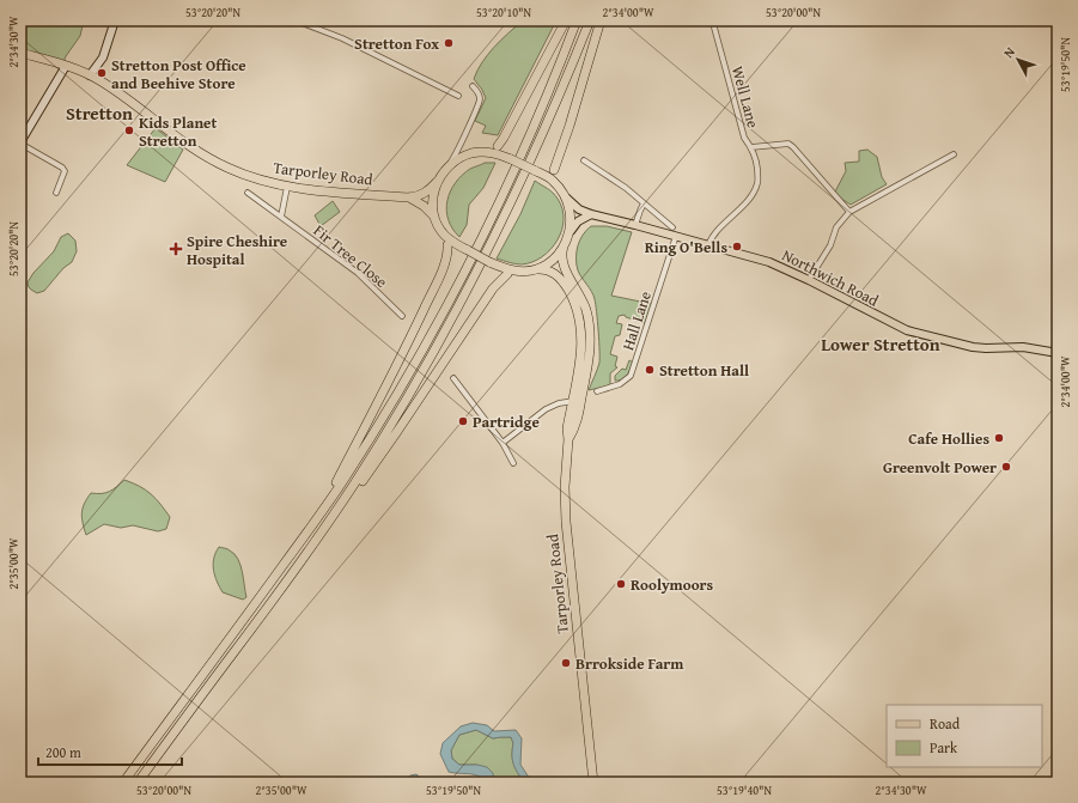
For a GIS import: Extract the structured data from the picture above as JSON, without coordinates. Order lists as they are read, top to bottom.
{
  "streets": {
    "highway": ["Tarporley Road"],
    "main road": ["Northwich Road"],
    "street": ["Well Lane", "Fir Tree Close", "Hall Lane"]
  },
  "crossings": [
    ["Well Lane", "Northwich Road"],
    ["Tarporley Road", "Northwich Road"],
    ["Northwich Road", "Hall Lane"]
  ],
  "districts": ["Stretton", "Lower Stretton"],
  "places": {
    "other": [
      "Stretton Fox",
      "Stretton Post Office and Beehive Store",
      "Kids Planet Stretton",
      "Ring O'Bells",
      "Stretton Hall",
      "Partridge",
      "Cafe Hollies",
      "Greenvolt Power",
      "Roolymoors",
      "Brrokside Farm"
    ],
    "health": ["Spire Cheshire Hospital"]
  },
  "legend": ["Road", "Park"],
  "scale_bar": "200 m",
  "north": "top left",
  "coordinates": [
    "53°20'20\"N",
    "53°20'10\"N",
    "2°34'00\"W",
    "53°20'00\"N",
    "2°34'30\"W",
    "53°19'50\"N",
    "2°35'00\"W",
    "53°19'40\"N"
  ]
}
